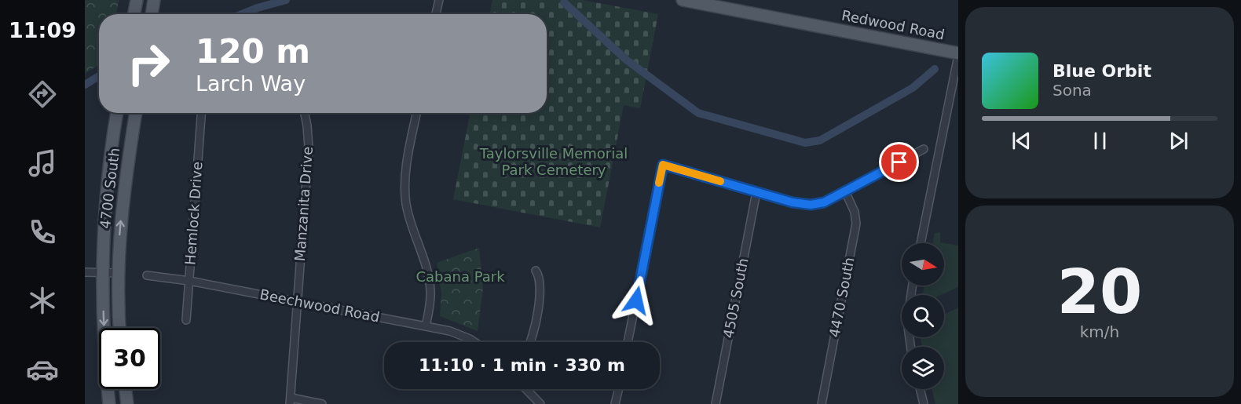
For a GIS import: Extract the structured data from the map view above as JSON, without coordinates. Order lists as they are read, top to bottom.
{
  "streets": {
    "main road": ["Redwood Road", "4700 South"],
    "street": [
      "Manzanita Drive",
      "Hemlock Drive",
      "4470 South",
      "4505 South",
      "Beechwood Road"
    ]
  },
  "crossings": [
    ["Manzanita Drive", "Beechwood Road"],
    ["Hemlock Drive", "Beechwood Road"]
  ],
  "parks": ["Taylorsville Memorial Park Cemetery", "Cabana Park"],
  "north": "right",
  "page": {
    "tabs": "11:09",
    "turn": ["120 m", "Larch Way"],
    "song": ["Blue Orbit", "Sona"],
    "tile": ["20", "km/h"],
    "limit": "30",
    "trip": "11:10 · 1 min · 330 m"
  }
}
